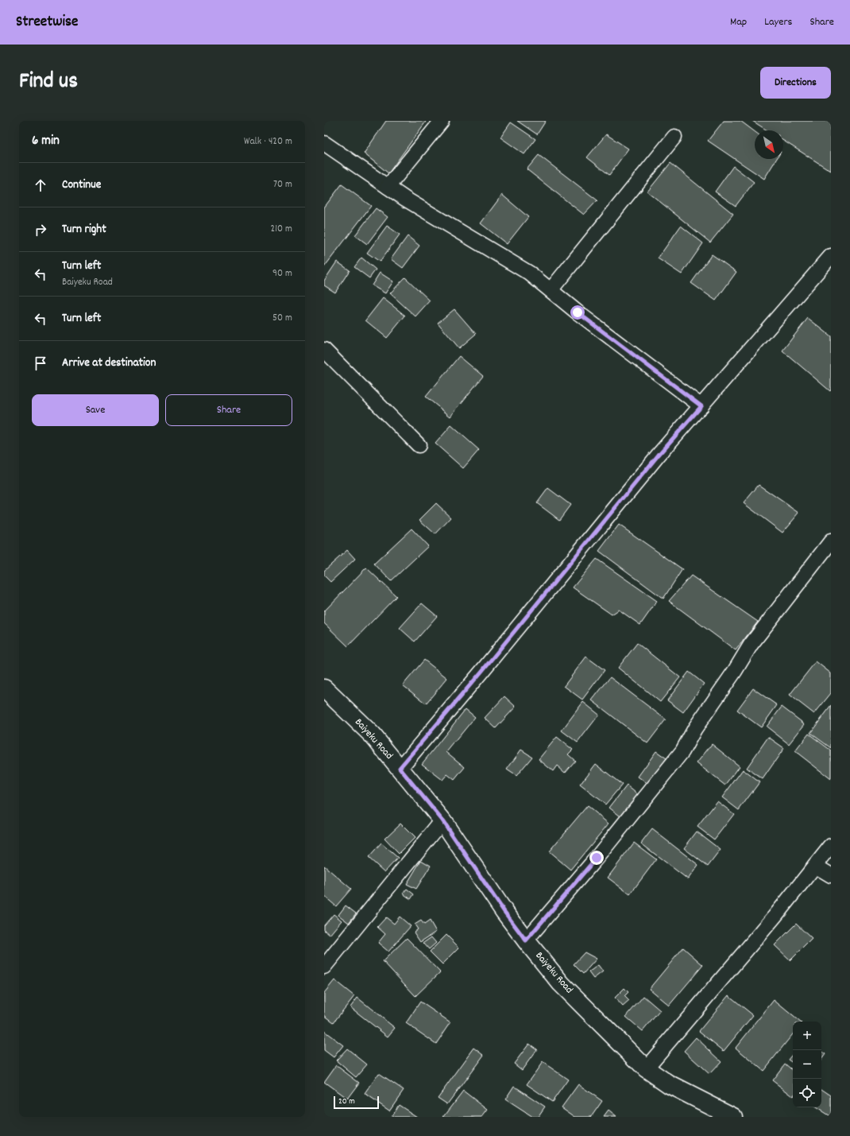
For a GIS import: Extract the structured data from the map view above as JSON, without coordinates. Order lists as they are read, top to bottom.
{
  "streets": {
    "main road": ["Baiyeku Road"]
  },
  "scale_bar": "20 m",
  "north": "bottom right",
  "page": {
    "header": "Streetwise",
    "nav": ["Map", "Layers", "Share"],
    "title": "Find us",
    "buttons": [
      "Directions",
      ["Save", "Share"]
    ],
    "heading": ["6 min", "Walk · 420 m"],
    "list": [
      ["Continue", "70 m"],
      ["Turn right", "210 m"],
      ["Turn left", "Baiyeku Road", "90 m"],
      ["Turn left", "50 m"],
      "Arrive at destination"
    ],
    "map_buttons": ["+", "−"],
    "scale": "20 m"
  }
}
